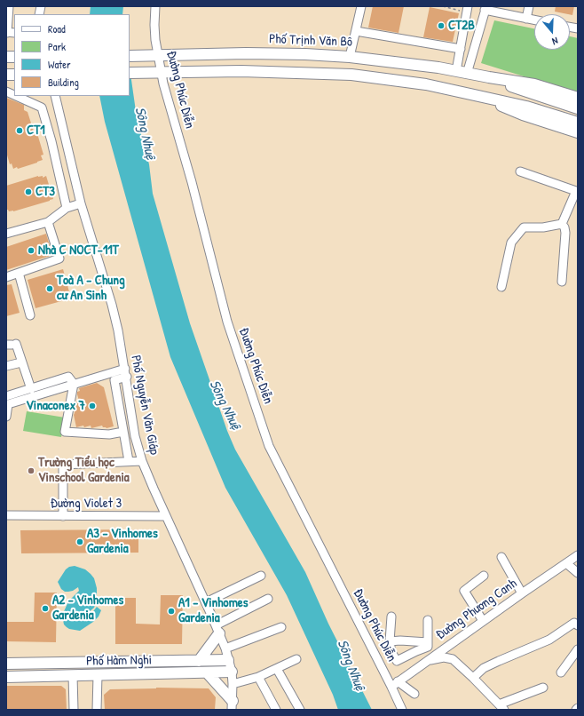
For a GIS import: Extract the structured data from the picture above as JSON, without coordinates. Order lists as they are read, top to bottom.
{
  "streets": {
    "main road": ["Phố Trịnh Văn Bô", "Phố Hàm Nghi"],
    "street": [
      "Đường Phúc Diễn",
      "Phố Nguyễn Văn Giáp",
      "Đường Violet 3",
      "Đường Phương Canh"
    ]
  },
  "crossings": [
    ["Phố Trịnh Văn Bô", "Đường Phúc Diễn"],
    ["Đường Phúc Diễn", "Đường Phương Canh"],
    ["Phố Nguyễn Văn Giáp", "Đường Violet 3"],
    ["Phố Nguyễn Văn Giáp", "Phố Hàm Nghi"]
  ],
  "water": ["Sông Nhuệ"],
  "places": [
    "CT2B",
    "CT1",
    "CT3",
    "Nhà C NOCT-11T",
    "Toà A - Chung cư An Sinh",
    "Vinaconex 7",
    "Trường Tiểu học Vinschool Gardenia",
    "A3 - Vinhomes Gardenia",
    "A2 - Vinhomes Gardenia",
    "A1 - Vinhomes Gardenia"
  ],
  "legend": [
    "Road",
    "Park",
    "Water",
    "Building"
  ],
  "north": "bottom"
}
